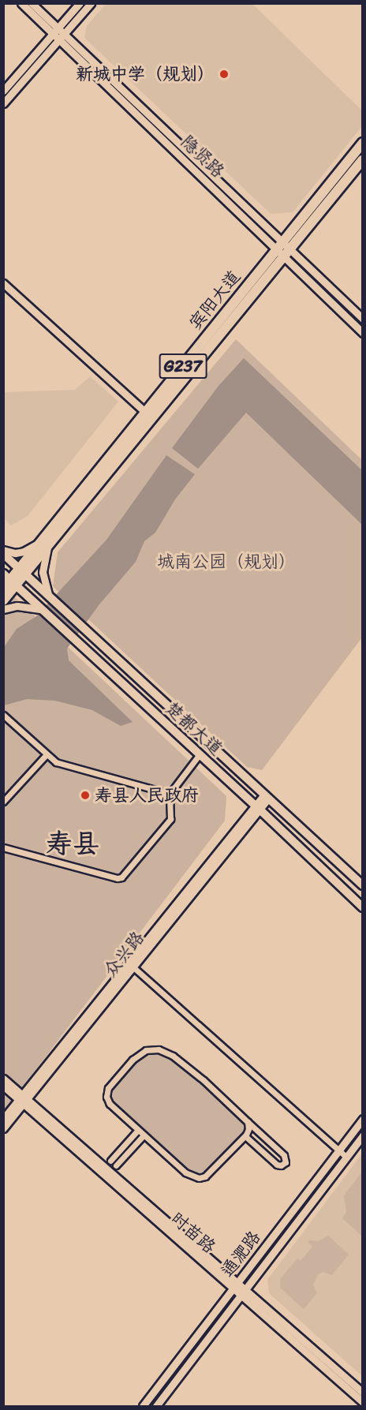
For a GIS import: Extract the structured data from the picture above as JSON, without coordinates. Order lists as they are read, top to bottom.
{
  "streets": {
    "highway": ["宾阳大道", "G237"],
    "main road": ["楚都大道"],
    "street": [
      "隐贤路",
      "众兴路",
      "时苗路",
      "通淝路"
    ]
  },
  "crossings": [
    ["隐贤路", "宾阳大道"],
    ["宾阳大道", "楚都大道"],
    ["楚都大道", "众兴路"],
    ["众兴路", "时苗路"],
    ["时苗路", "通淝路"]
  ],
  "districts": ["寿县"],
  "parks": ["城南公园（规划）"],
  "places": ["新城中学（规划）", "寿县人民政府"]
}
